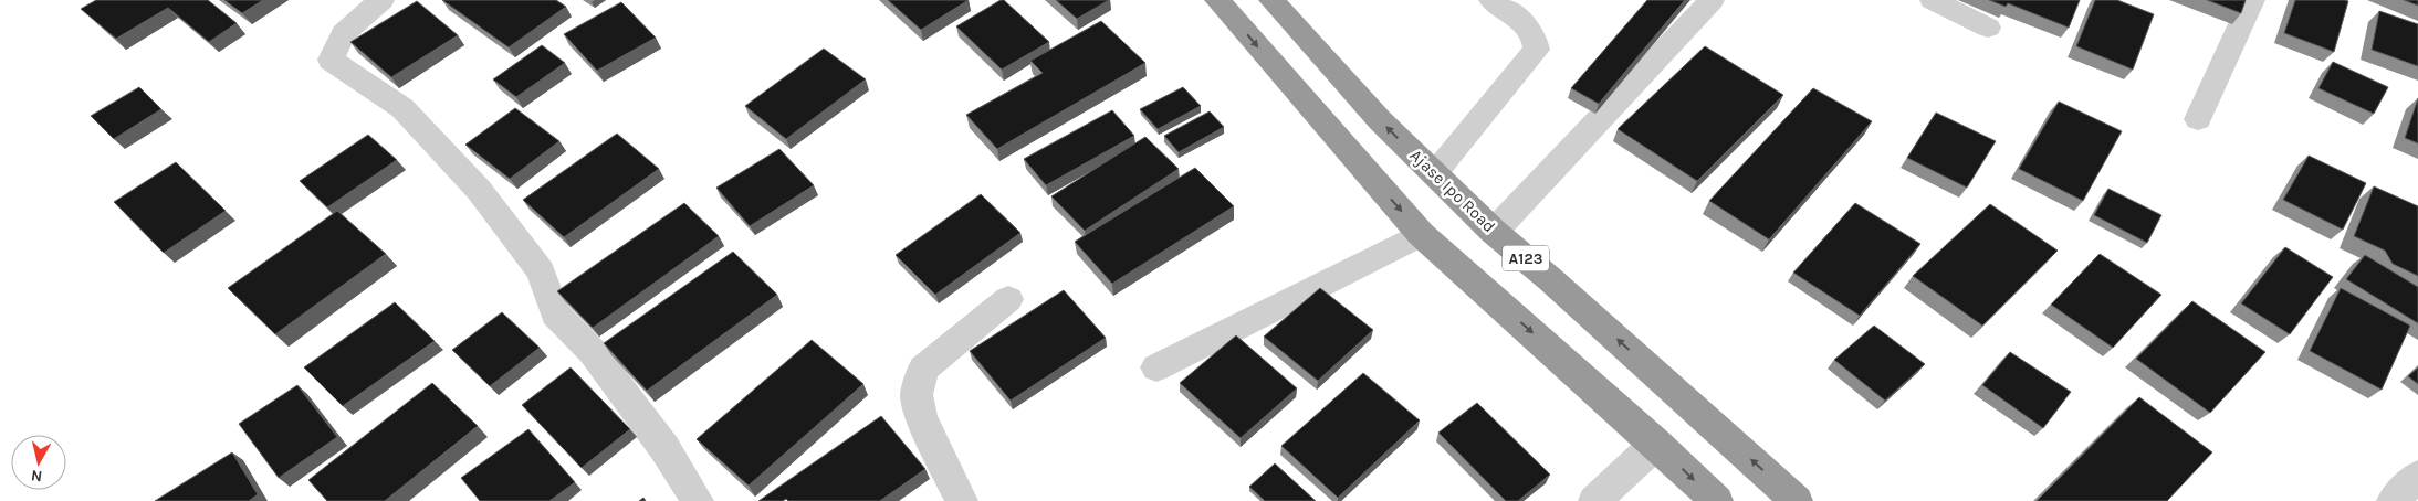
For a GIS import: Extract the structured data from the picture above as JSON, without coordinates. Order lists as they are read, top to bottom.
{
  "streets": {
    "highway": ["Ajase Ipo Road", "A123"]
  },
  "north": "bottom"
}
